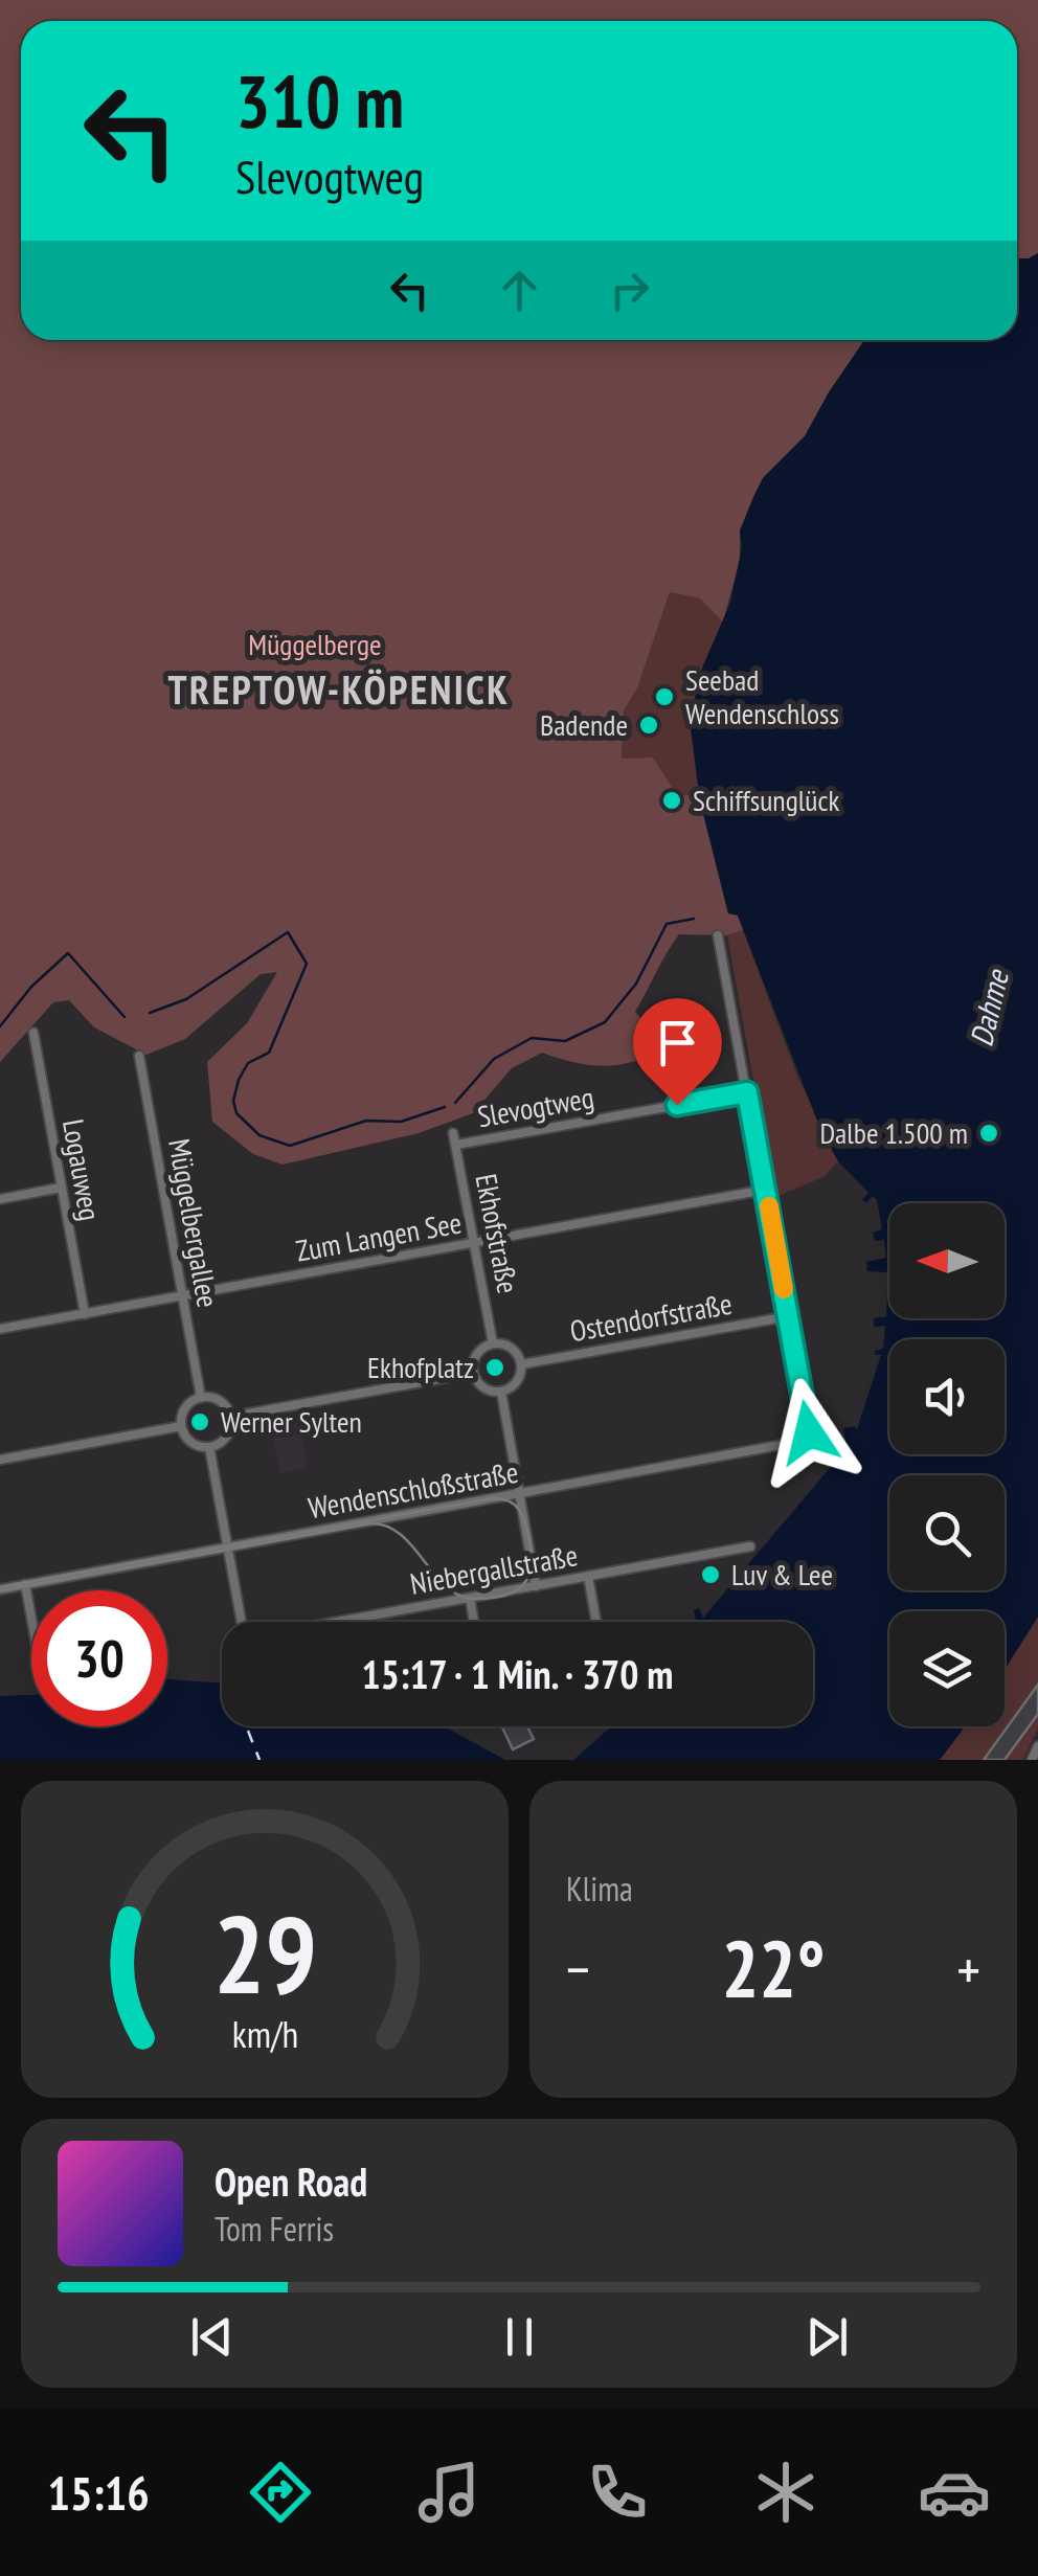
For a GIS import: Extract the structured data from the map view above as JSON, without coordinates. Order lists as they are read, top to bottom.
{
  "streets": {
    "street": [
      "Slevogtweg",
      "Logauweg",
      "Müggelbergallee",
      "Ekhofstraße",
      "Zum Langen See",
      "Ostendorfstraße",
      "Wendenschloßstraße",
      "Niebergallstraße"
    ]
  },
  "crossings": [
    ["Slevogtweg", "Ekhofstraße"],
    ["Logauweg", "Zum Langen See"],
    ["Müggelbergallee", "Zum Langen See"],
    ["Ekhofstraße", "Zum Langen See"],
    ["Ekhofstraße", "Ostendorfstraße"],
    ["Ostendorfstraße", "Wendenschloßstraße"]
  ],
  "districts": ["TREPTOW-KÖPENICK"],
  "water": ["Dahme"],
  "parks": ["Müggelberge"],
  "places": [
    "Seebad Wendenschloss",
    "Badende",
    "Schiffsunglück",
    "Dalbe 1.500 m",
    "Ekhofplatz",
    "Werner Sylten",
    "Luv & Lee"
  ],
  "north": "left",
  "page": {
    "turn": ["310 m", "Slevogtweg"],
    "limit": "30",
    "trip": "15:17 · 1 Min. · 370 m",
    "tile": "Klima",
    "heat": ["−", "22°", "+"],
    "song": ["Open Road", "Tom Ferris"],
    "tabs": "15:16",
    "gauge": ["29", "km/h"]
  }
}
